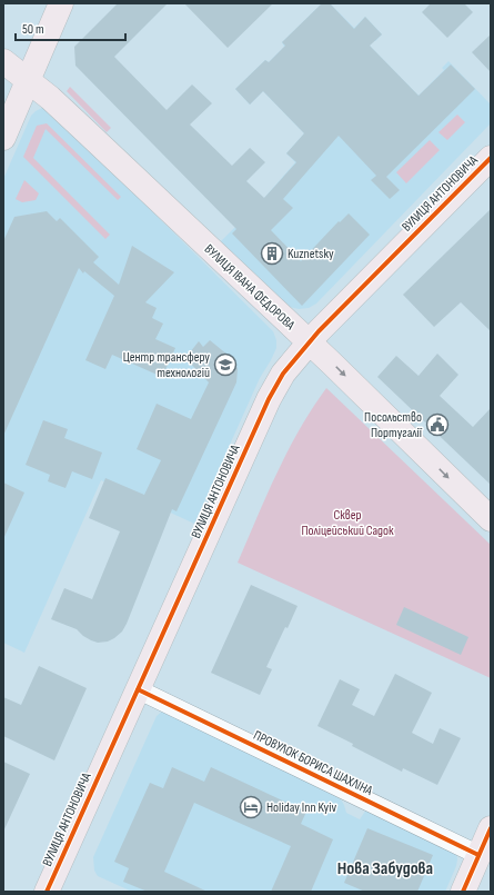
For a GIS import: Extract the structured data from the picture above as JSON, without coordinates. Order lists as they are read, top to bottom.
{
  "streets": {
    "main road": ["ВУЛИЦЯ АНТОНОВИЧА", "ВУЛИЦЯ ІВАНА ФЕДОРОВА"],
    "street": ["ПРОВУЛОК БОРИСА ШАХЛІНА"]
  },
  "crossings": [
    ["ВУЛИЦЯ АНТОНОВИЧА", "ВУЛИЦЯ ІВАНА ФЕДОРОВА"],
    ["ВУЛИЦЯ АНТОНОВИЧА", "ПРОВУЛОК БОРИСА ШАХЛІНА"]
  ],
  "one_way": ["ВУЛИЦЯ ІВАНА ФЕДОРОВА"],
  "districts": ["Нова Забудова"],
  "parks": ["Сквер Поліцейський Садок"],
  "places": {
    "building": ["Kuznetsky"],
    "school or university": ["Центр трансферу технологій"],
    "public building": ["Посольство Португалії"],
    "hotel": ["Holiday Inn Kyiv"]
  },
  "scale_bar": "50 m"
}
